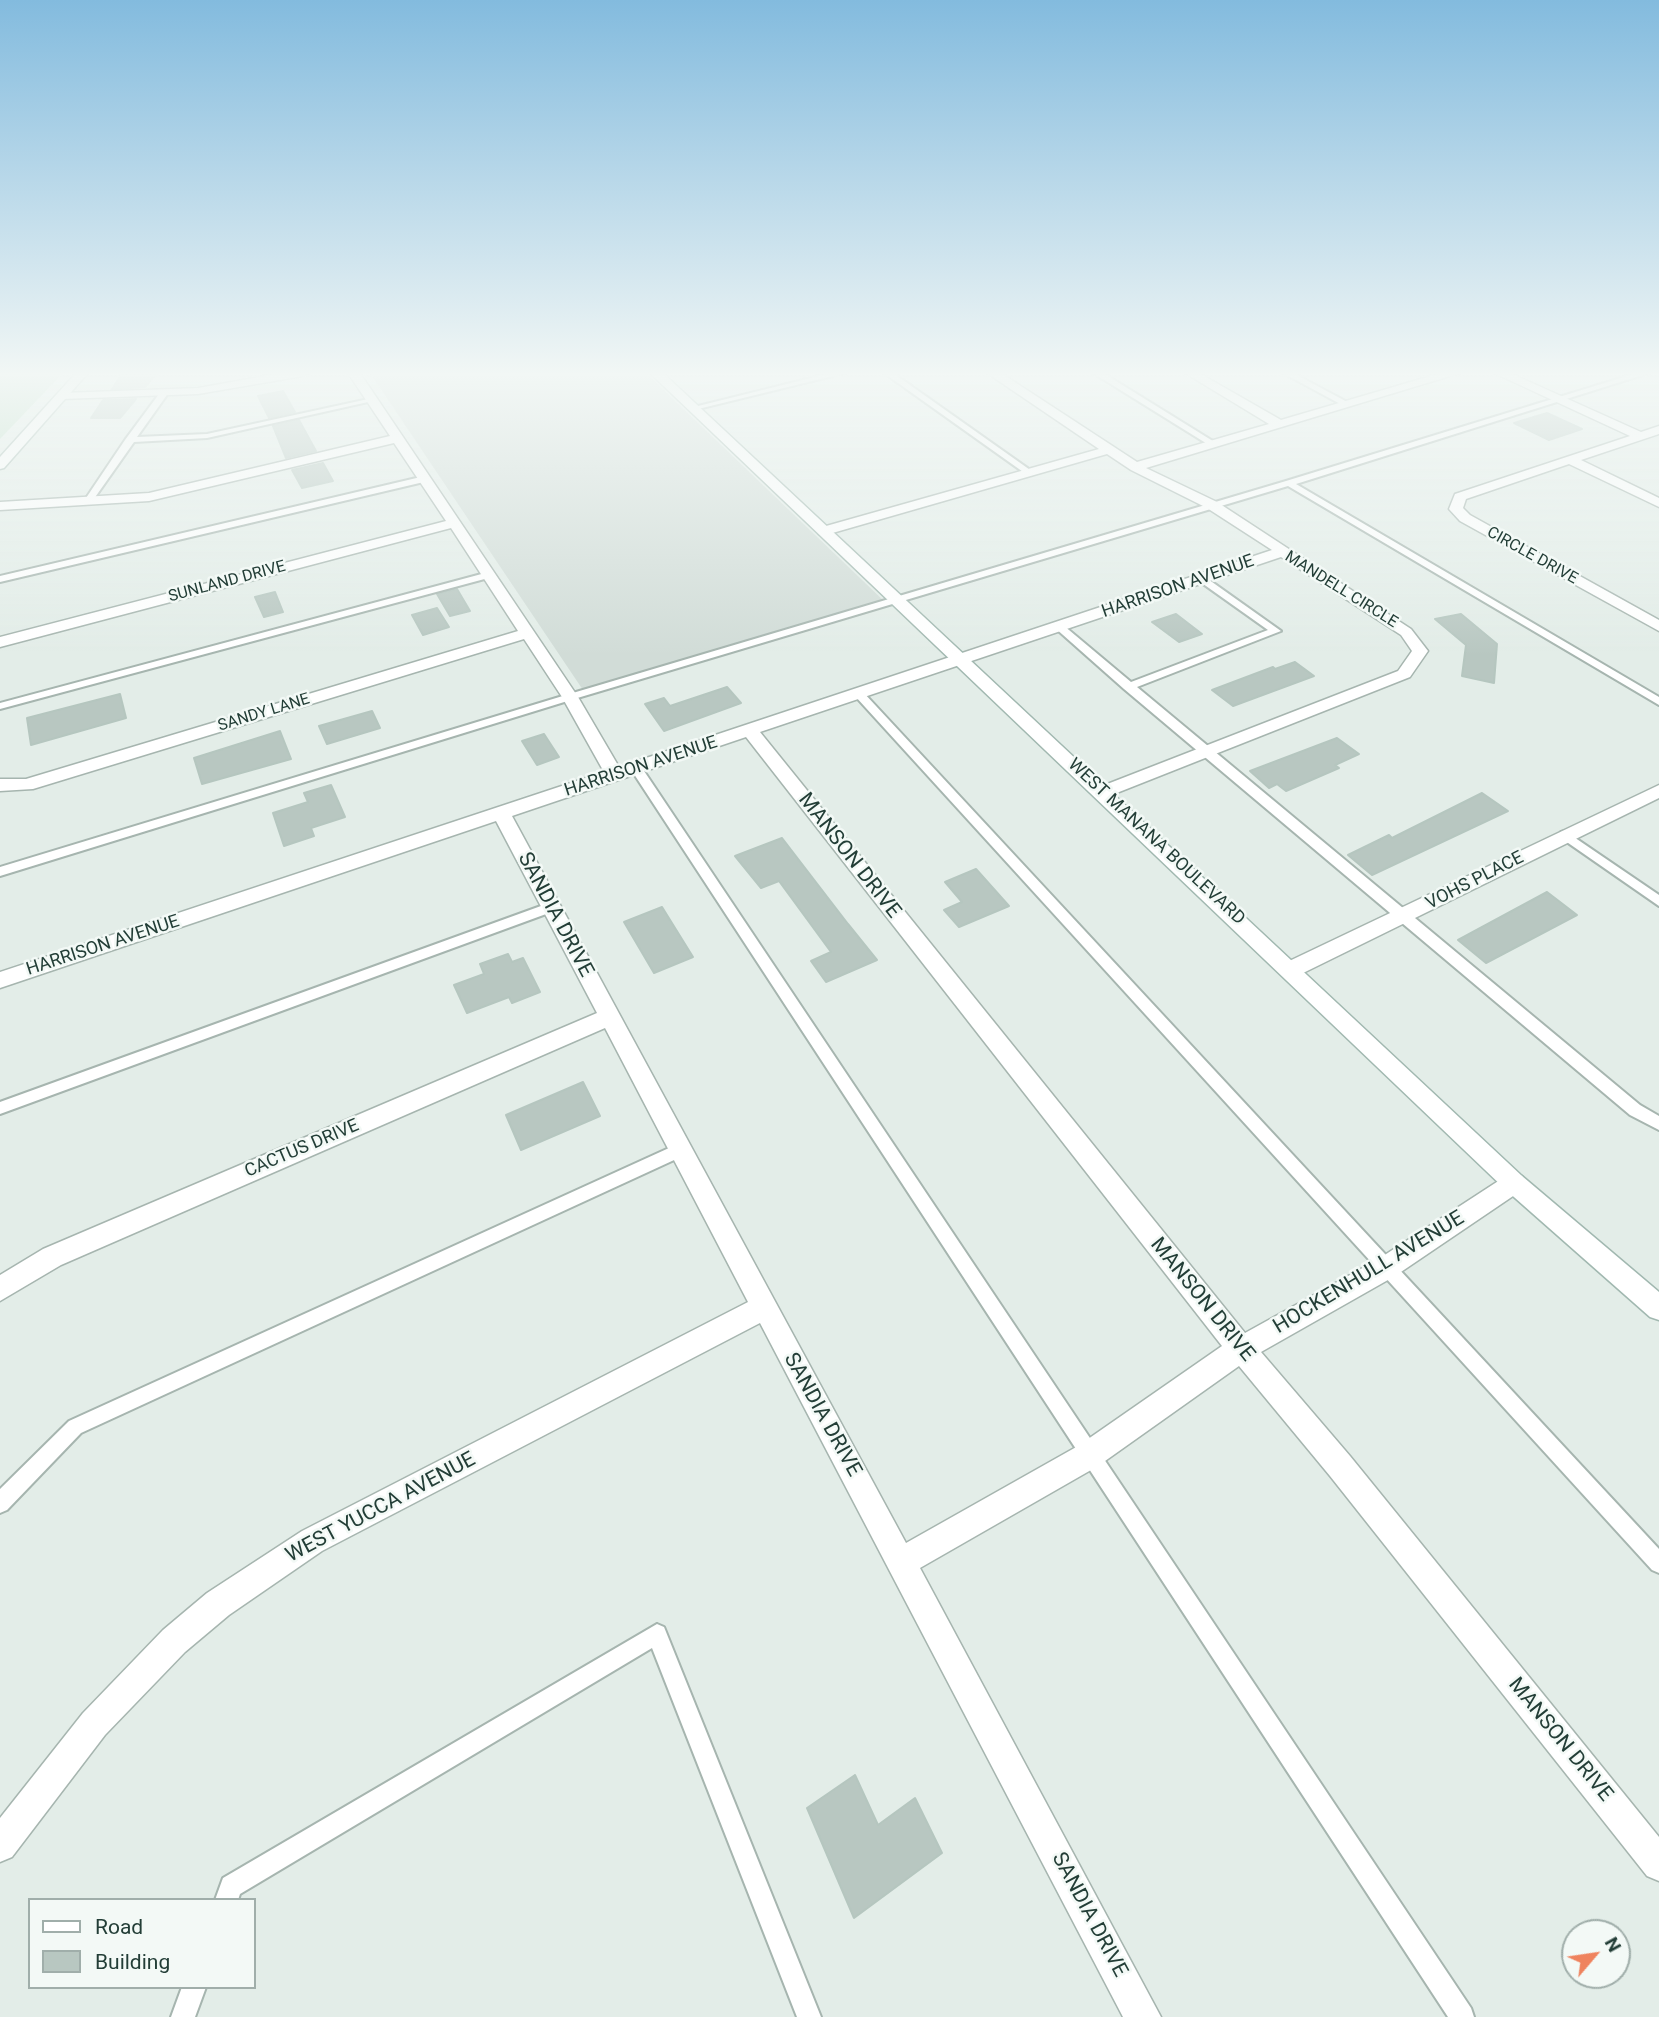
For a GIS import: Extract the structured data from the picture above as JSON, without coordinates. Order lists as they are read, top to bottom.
{
  "streets": {
    "street": [
      "CIRCLE DRIVE",
      "SUNLAND DRIVE",
      "HARRISON AVENUE",
      "MANDELL CIRCLE",
      "SANDY LANE",
      "WEST MANANA BOULEVARD",
      "MANSON DRIVE",
      "VOHS PLACE",
      "SANDIA DRIVE",
      "CACTUS DRIVE",
      "HOCKENHULL AVENUE",
      "WEST YUCCA AVENUE"
    ]
  },
  "crossings": [
    ["HARRISON AVENUE", "MANDELL CIRCLE"],
    ["HARRISON AVENUE", "WEST MANANA BOULEVARD"],
    ["HARRISON AVENUE", "MANSON DRIVE"],
    ["HARRISON AVENUE", "SANDIA DRIVE"],
    ["MANDELL CIRCLE", "WEST MANANA BOULEVARD"],
    ["WEST MANANA BOULEVARD", "VOHS PLACE"],
    ["WEST MANANA BOULEVARD", "HOCKENHULL AVENUE"],
    ["MANSON DRIVE", "HOCKENHULL AVENUE"],
    ["SANDIA DRIVE", "CACTUS DRIVE"],
    ["SANDIA DRIVE", "HOCKENHULL AVENUE"],
    ["SANDIA DRIVE", "WEST YUCCA AVENUE"]
  ],
  "legend": ["Road", "Building"],
  "north": "top right"
}
